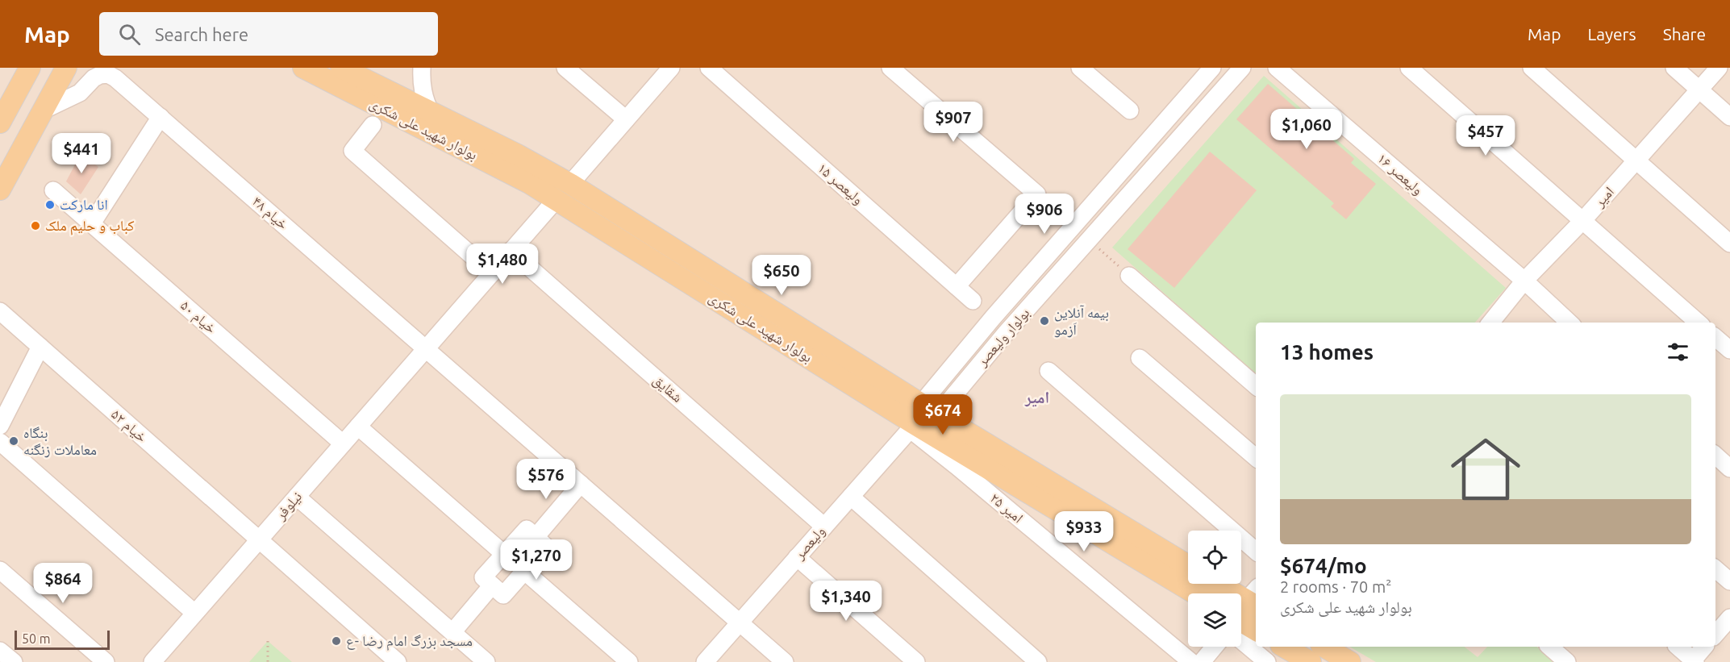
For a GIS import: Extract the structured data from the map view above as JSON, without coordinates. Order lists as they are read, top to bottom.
{
  "streets": {
    "main road": ["بولوار شهید علی شکری"],
    "street": [
      "ولیعصر ۱۶",
      "ولیعصر ۱۵",
      "امیر",
      "خیام ۴۸",
      "خیام ۵۰",
      "بولوار ولیعصر",
      "شقایق",
      "خیام ۵۲",
      "نیلوفر",
      "امیر ۲۵",
      "ولیعصر"
    ]
  },
  "crossings": [
    ["بولوار شهید علی شکری", "بولوار ولیعصر"],
    ["بولوار شهید علی شکری", "نیلوفر"],
    ["بولوار شهید علی شکری", "امیر ۲۵"],
    ["بولوار شهید علی شکری", "ولیعصر"],
    ["ولیعصر ۱۶", "امیر"],
    ["خیام ۴۸", "نیلوفر"],
    ["خیام ۴۸", "ولیعصر"],
    ["خیام ۵۰", "نیلوفر"],
    ["بولوار ولیعصر", "امیر ۲۵"],
    ["بولوار ولیعصر", "ولیعصر"],
    ["شقایق", "نیلوفر"],
    ["شقایق", "ولیعصر"],
    ["خیام ۵۲", "نیلوفر"],
    ["امیر ۲۵", "ولیعصر"]
  ],
  "districts": ["امیر"],
  "places": [
    "انا مارکت",
    "کباب و حلیم ملک",
    "بیمه آنلاین اَزمو",
    "بنگاه معاملات زنگنه",
    "مسجد بزرگ امام رضا -ع"
  ],
  "scale_bar": "50 m",
  "page": {
    "header": "Map",
    "search": "Search here",
    "nav": ["Map", "Layers", "Share"],
    "price": [
      "$907",
      "$1,060",
      "$457",
      "$441",
      "$906",
      "$1,480",
      "$650",
      "$674",
      "$576",
      "$933",
      "$1,270",
      "$864",
      "$1,340"
    ],
    "heading": "13 homes",
    "list": [
      {
        "name": "$674/mo",
        "note": "2 rooms · 70 m² · بولوار شهید علی شکری"
      }
    ],
    "scale": "50 m"
  }
}
